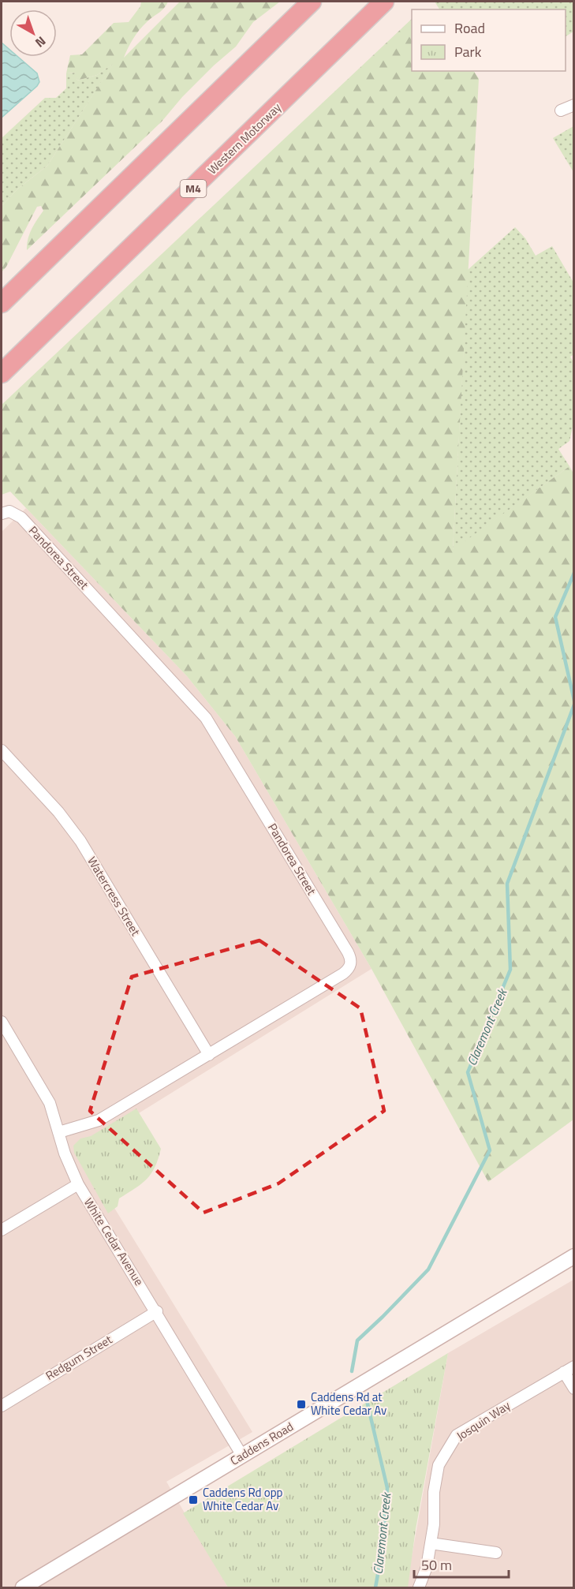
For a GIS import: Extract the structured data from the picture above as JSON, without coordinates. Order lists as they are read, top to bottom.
{
  "streets": {
    "highway": ["Western Motorway", "M4"],
    "street": [
      "Pandorea Street",
      "Watercress Street",
      "White Cedar Avenue",
      "Redgum Street",
      "Josquin Way",
      "Caddens Road"
    ]
  },
  "crossings": [
    ["Pandorea Street", "Watercress Street"],
    ["Pandorea Street", "White Cedar Avenue"],
    ["White Cedar Avenue", "Redgum Street"],
    ["White Cedar Avenue", "Caddens Road"]
  ],
  "water": ["Claremont Creek"],
  "places": {
    "transit": ["Caddens Rd at White Cedar Av", "Caddens Rd opp White Cedar Av"]
  },
  "legend": ["Road", "Park"],
  "scale_bar": "50 m",
  "north": "bottom right"
}
